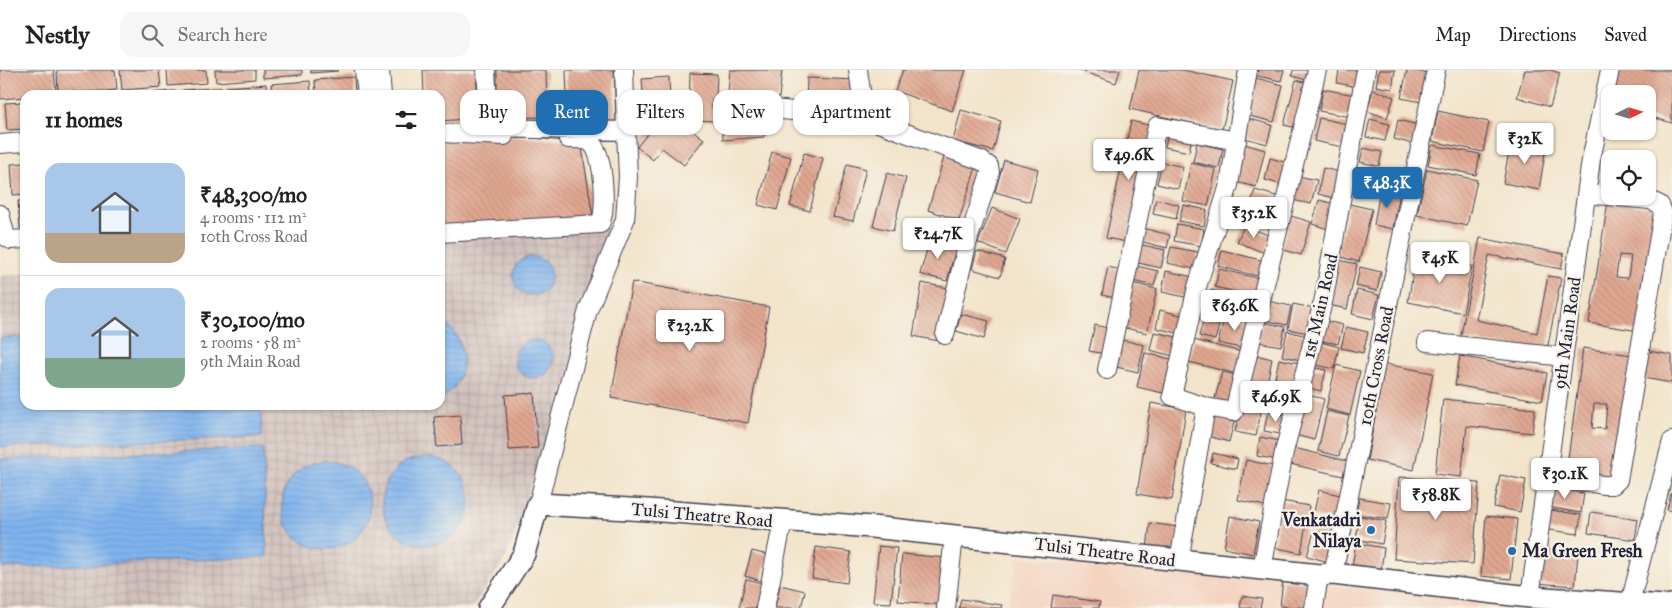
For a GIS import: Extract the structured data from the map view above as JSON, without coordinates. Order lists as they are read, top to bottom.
{
  "streets": {
    "street": [
      "1st Main Road",
      "9th Main Road",
      "10th Cross Road",
      "Tulsi Theatre Road"
    ]
  },
  "crossings": [
    ["1st Main Road", "Tulsi Theatre Road"],
    ["9th Main Road", "Tulsi Theatre Road"],
    ["10th Cross Road", "Tulsi Theatre Road"]
  ],
  "places": ["Venkatadri Nilaya", "Ma Green Fresh"],
  "north": "right",
  "page": {
    "header": "Nestly",
    "search": "Search here",
    "nav": ["Map", "Directions", "Saved"],
    "chip": [
      "Buy",
      "Rent",
      "Filters",
      "New",
      "Apartment"
    ],
    "heading": "11 homes",
    "price": [
      "₹32K",
      "₹49.6K",
      "₹48.3K",
      "₹35.2K",
      "₹24.7K",
      "₹45K",
      "₹63.6K",
      "₹23.2K",
      "₹46.9K",
      "₹30.1K",
      "₹58.8K"
    ],
    "list": [
      {
        "name": "₹48,300/mo",
        "note": "4 rooms · 112 m² · 10th Cross Road"
      },
      {
        "name": "₹30,100/mo",
        "note": "2 rooms · 58 m² · 9th Main Road"
      }
    ]
  }
}
